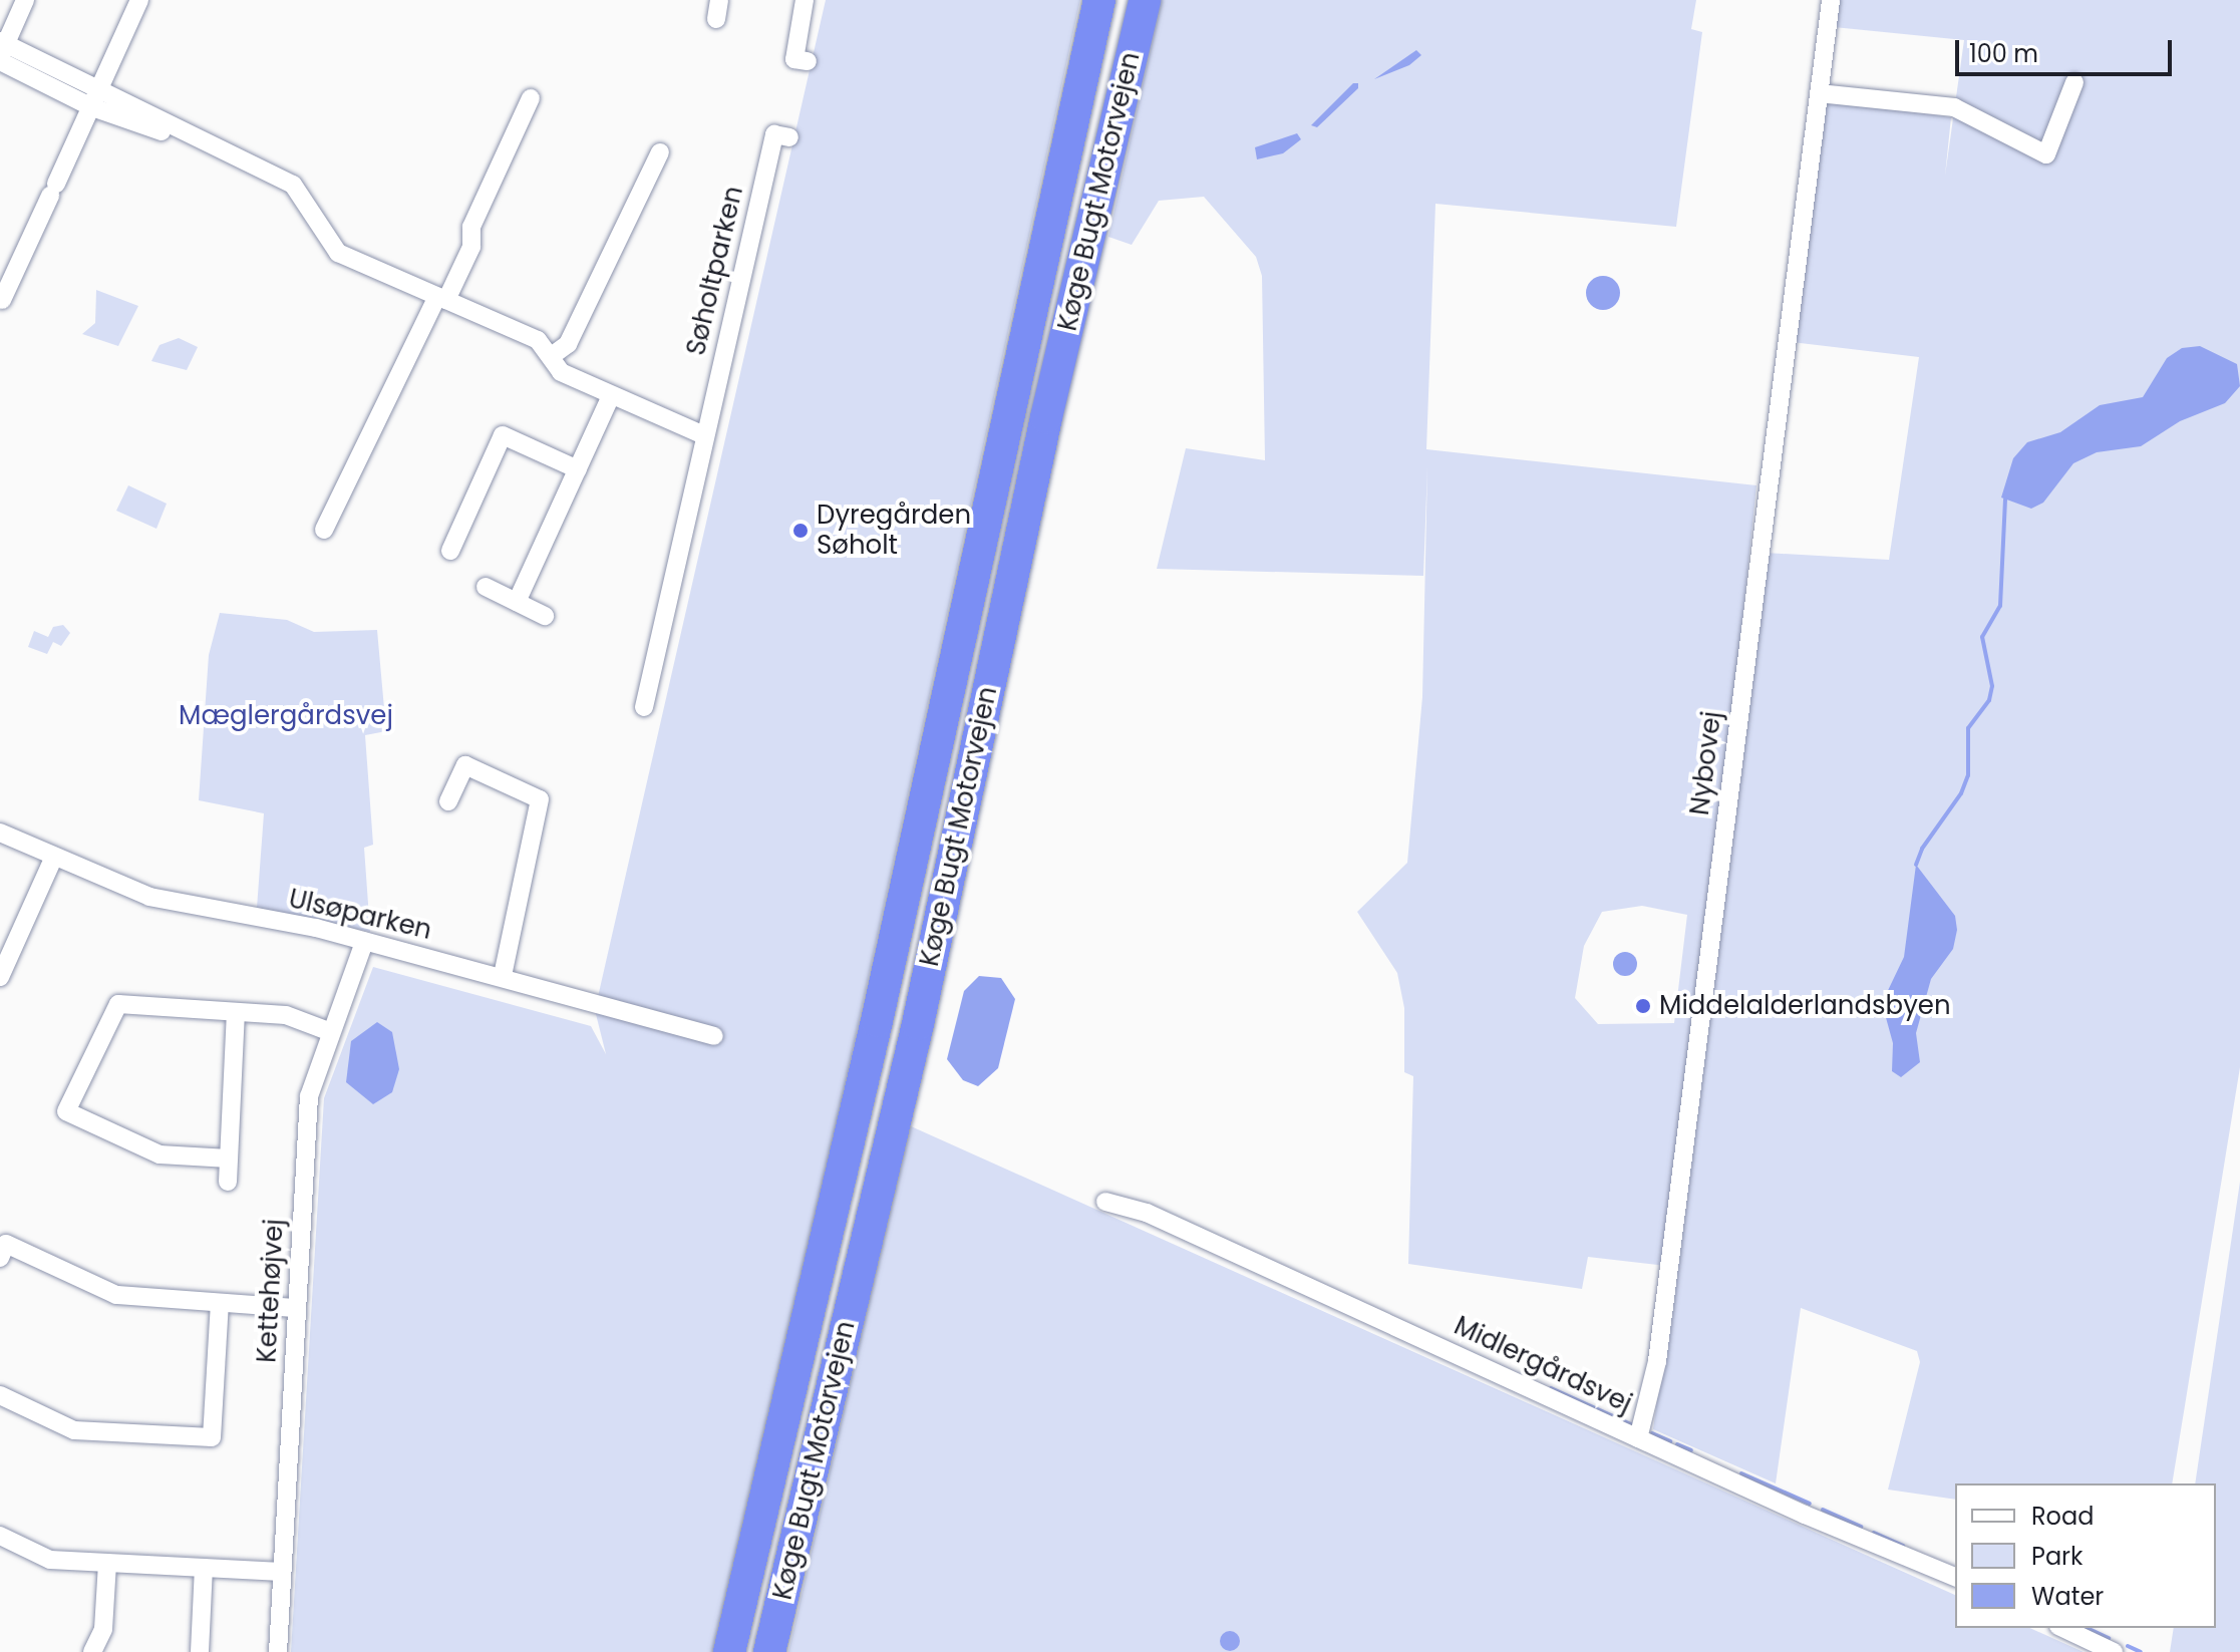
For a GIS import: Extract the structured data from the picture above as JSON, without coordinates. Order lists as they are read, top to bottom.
{
  "streets": {
    "highway": ["Køge Bugt Motorvejen"],
    "street": [
      "Søholtparken",
      "Nybovej",
      "Ulsøparken",
      "Kettehøjvej",
      "Midlergårdsvej"
    ]
  },
  "crossings": [
    ["Nybovej", "Midlergårdsvej"],
    ["Ulsøparken", "Kettehøjvej"]
  ],
  "parks": ["Mæglergårdsvej"],
  "places": ["Dyregården Søholt", "Middelalderlandsbyen"],
  "legend": ["Road", "Park", "Water"],
  "scale_bar": "100 m"
}
